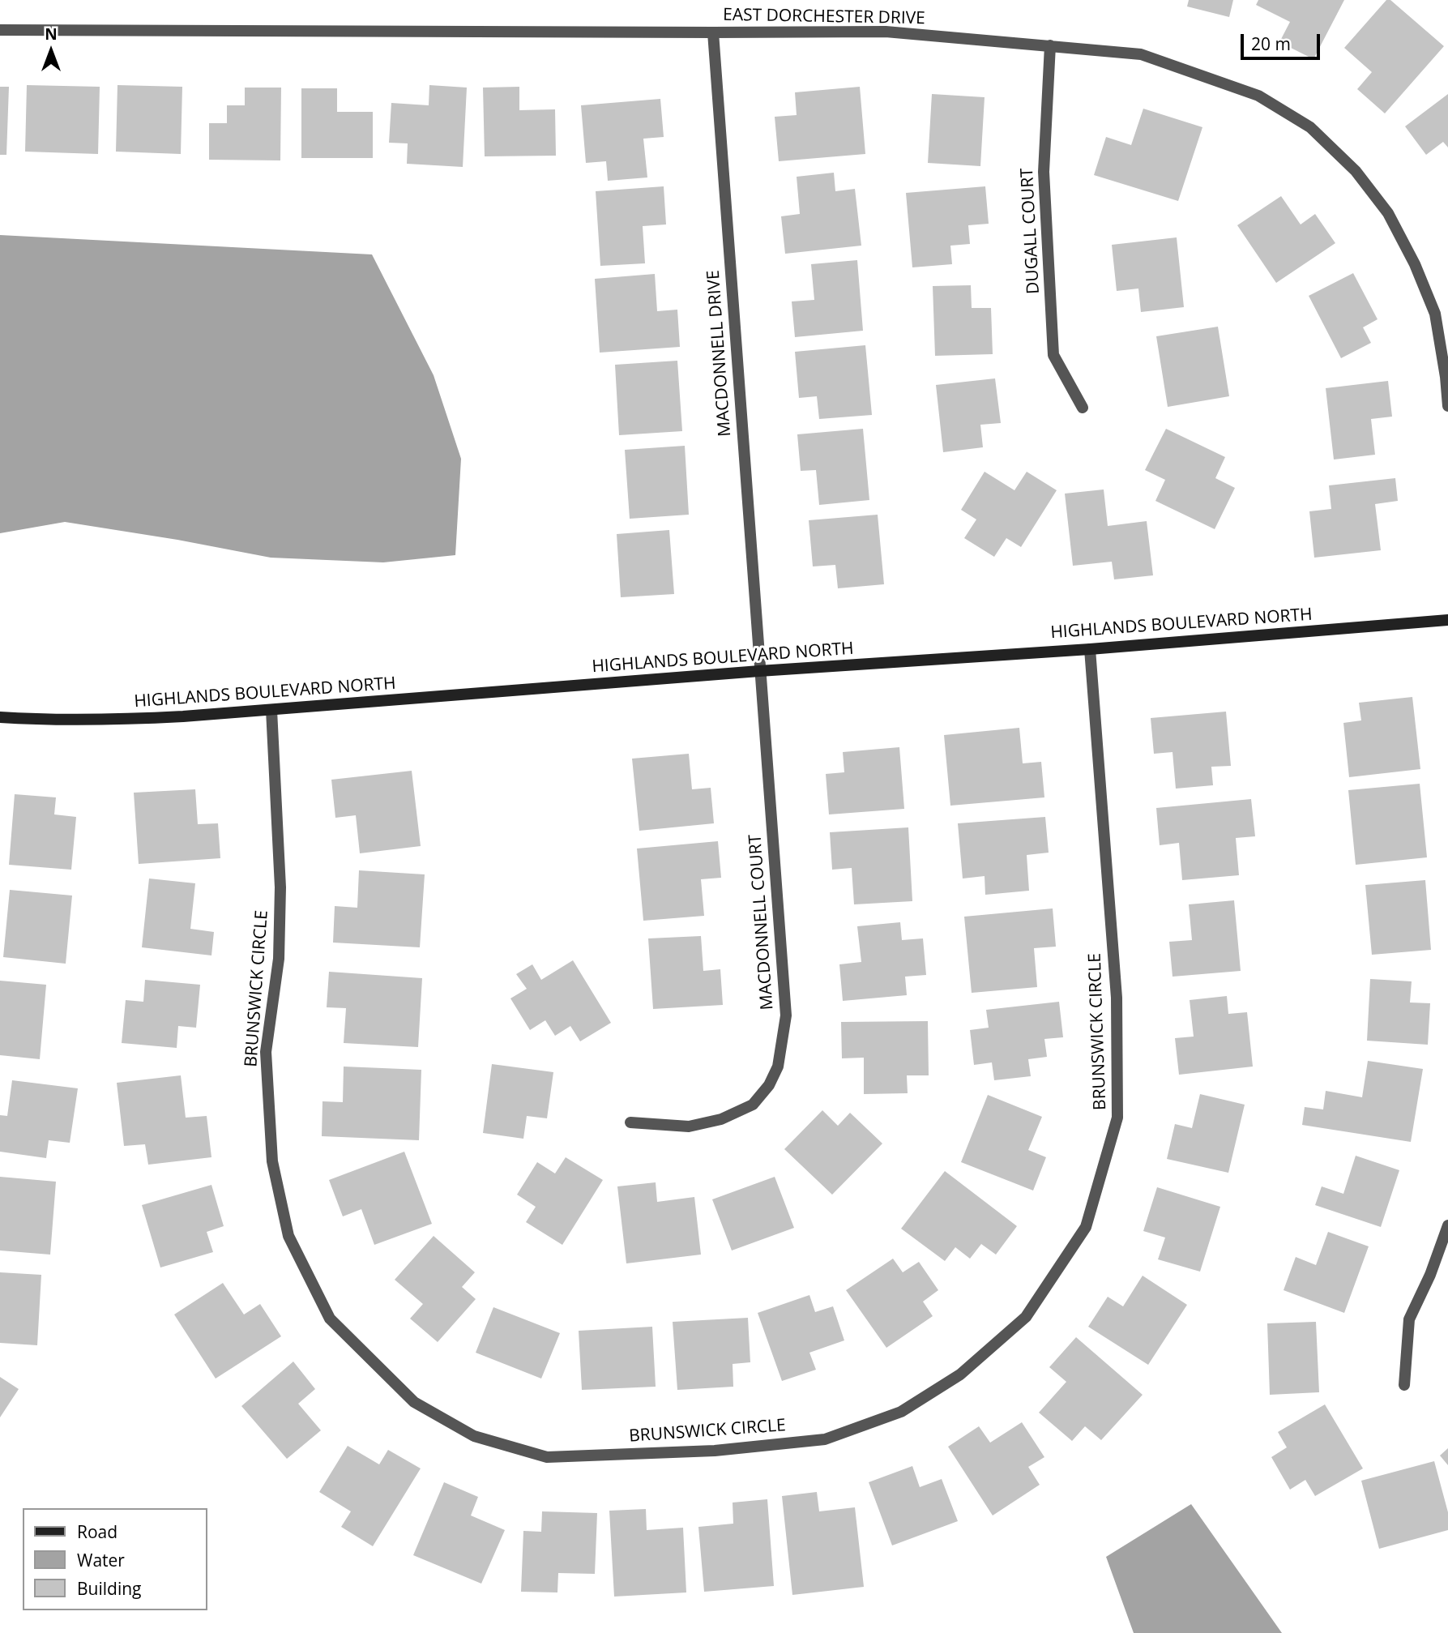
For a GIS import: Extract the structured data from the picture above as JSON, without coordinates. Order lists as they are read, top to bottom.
{
  "streets": {
    "street": [
      "EAST DORCHESTER DRIVE",
      "DUGALL COURT",
      "MACDONNELL DRIVE",
      "HIGHLANDS BOULEVARD NORTH",
      "MACDONNELL COURT",
      "BRUNSWICK CIRCLE"
    ]
  },
  "crossings": [
    ["EAST DORCHESTER DRIVE", "DUGALL COURT"],
    ["EAST DORCHESTER DRIVE", "MACDONNELL DRIVE"],
    ["MACDONNELL DRIVE", "HIGHLANDS BOULEVARD NORTH"],
    ["MACDONNELL DRIVE", "MACDONNELL COURT"],
    ["HIGHLANDS BOULEVARD NORTH", "MACDONNELL COURT"],
    ["HIGHLANDS BOULEVARD NORTH", "BRUNSWICK CIRCLE"]
  ],
  "legend": ["Road", "Water", "Building"],
  "scale_bar": "20 m",
  "north": "top"
}
